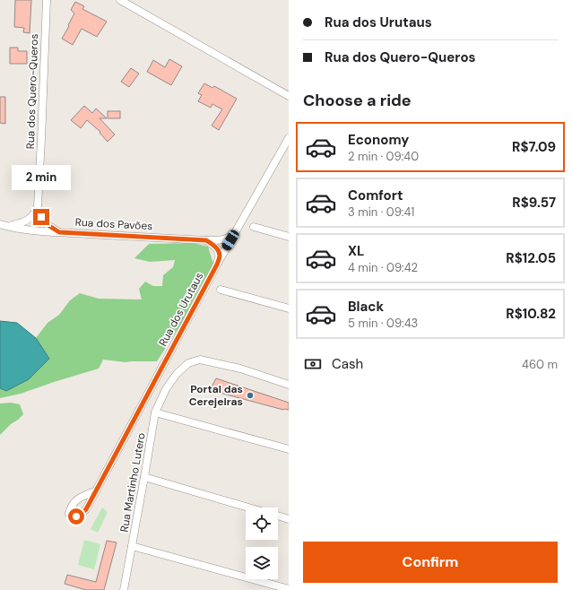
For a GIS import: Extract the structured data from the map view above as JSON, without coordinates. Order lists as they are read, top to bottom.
{
  "streets": {
    "street": [
      "Rua dos Quero-Queros",
      "Rua dos Pavões",
      "Rua dos Urutaus",
      "Rua Martinho Lutero"
    ]
  },
  "crossings": [
    ["Rua dos Quero-Queros", "Rua dos Pavões"],
    ["Rua dos Pavões", "Rua dos Urutaus"]
  ],
  "places": ["Portal das Cerejeiras"],
  "page": {
    "banner": ["Rua dos Urutaus", "Rua dos Quero-Queros"],
    "heading": "Choose a ride",
    "list": [
      {
        "name": "Economy",
        "note": "2 min · 09:40",
        "value": "R$7.09"
      },
      {
        "name": "Comfort",
        "note": "3 min · 09:41",
        "value": "R$9.57"
      },
      {
        "name": "XL",
        "note": "4 min · 09:42",
        "value": "R$12.05"
      },
      {
        "name": "Black",
        "note": "5 min · 09:43",
        "value": "R$10.82"
      }
    ],
    "bubble": "2 min",
    "pay": ["Cash", "460 m"],
    "buttons": "Confirm"
  }
}
